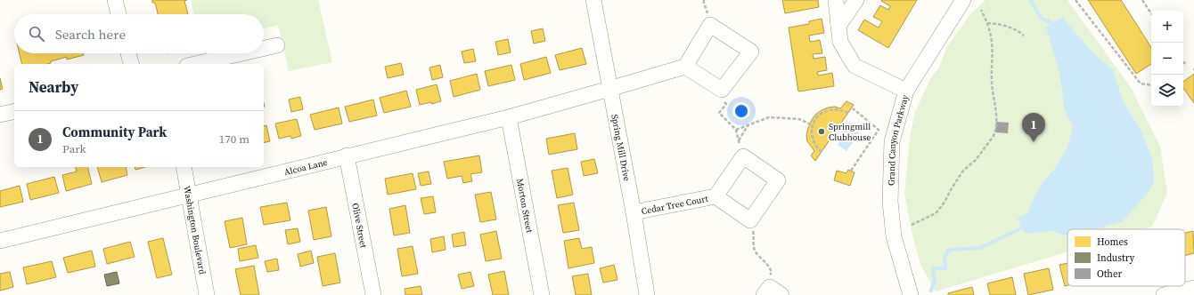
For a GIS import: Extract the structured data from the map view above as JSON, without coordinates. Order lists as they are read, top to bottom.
{
  "streets": {
    "street": [
      "Grand Canyon Parkway",
      "Spring Mill Drive",
      "Alcoa Lane",
      "Cedar Tree Court",
      "Morton Street",
      "Olive Street",
      "Washington Boulevard"
    ]
  },
  "crossings": [
    ["Spring Mill Drive", "Alcoa Lane"],
    ["Spring Mill Drive", "Cedar Tree Court"],
    ["Alcoa Lane", "Morton Street"],
    ["Alcoa Lane", "Olive Street"],
    ["Alcoa Lane", "Washington Boulevard"]
  ],
  "places": ["Springmill Clubhouse"],
  "legend": ["Homes", "Industry", "Other"],
  "page": {
    "map_buttons": ["+", "−"],
    "search": "Search here",
    "heading": "Nearby",
    "list": [
      {
        "mark": "1",
        "name": "Community Park",
        "note": "Park",
        "value": "170 m"
      }
    ],
    "pins": "1"
  }
}
